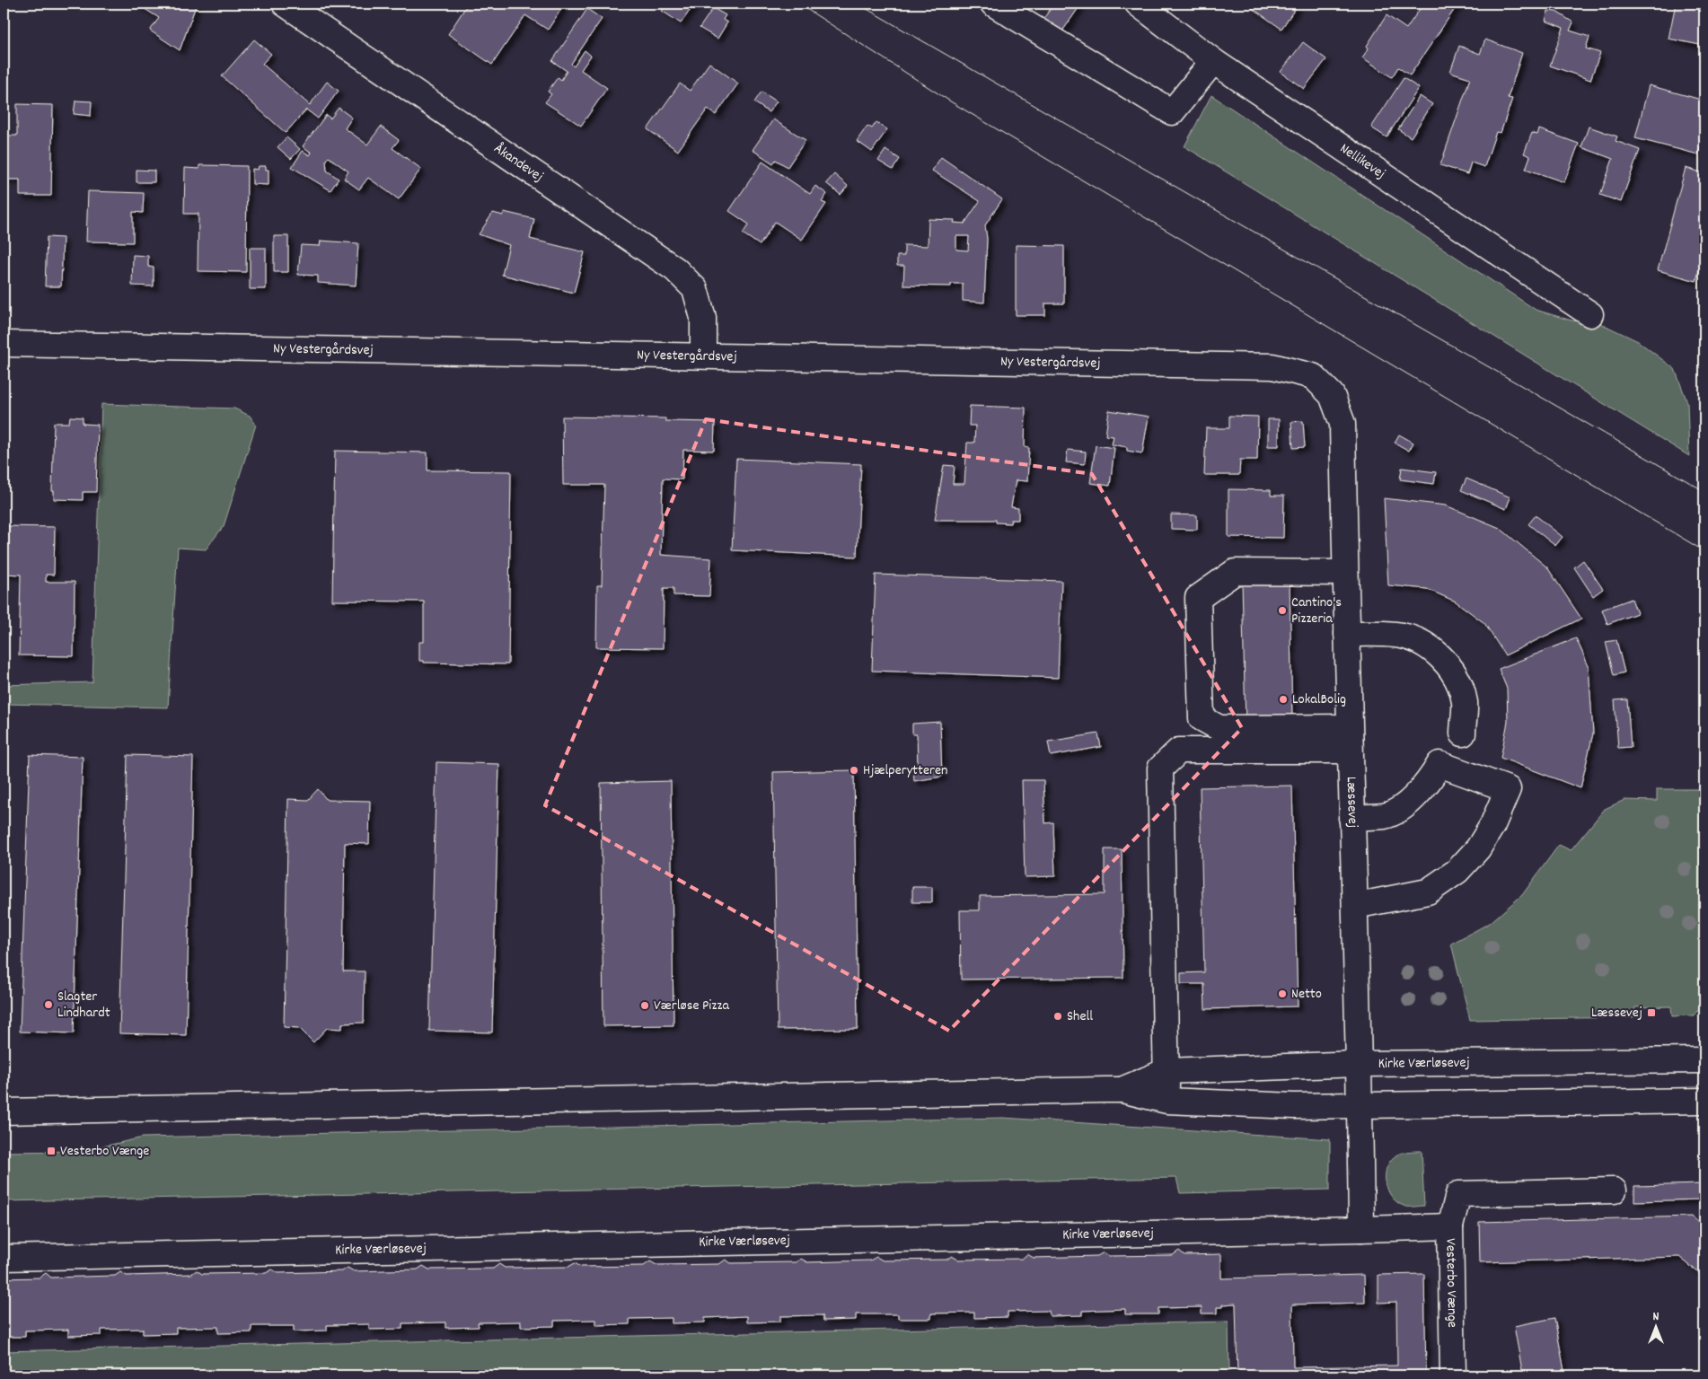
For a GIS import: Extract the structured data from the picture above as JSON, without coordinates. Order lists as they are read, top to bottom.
{
  "streets": {
    "street": [
      "Nellikevej",
      "Åkandevej",
      "Ny Vestergårdsvej",
      "Læssevej",
      "Kirke Værløsevej",
      "Vesterbo Vænge"
    ]
  },
  "crossings": [
    ["Åkandevej", "Ny Vestergårdsvej"],
    ["Ny Vestergårdsvej", "Læssevej"],
    ["Læssevej", "Kirke Værløsevej"],
    ["Kirke Værløsevej", "Vesterbo Vænge"]
  ],
  "places": {
    "other": [
      "Cantino's Pizzeria",
      "LokalBolig",
      "Hjælperytteren",
      "Netto",
      "Slagter Lindhardt",
      "Værløse Pizza",
      "Shell"
    ],
    "transit": ["Læssevej", "Vesterbo Vænge"]
  },
  "north": "top"
}
